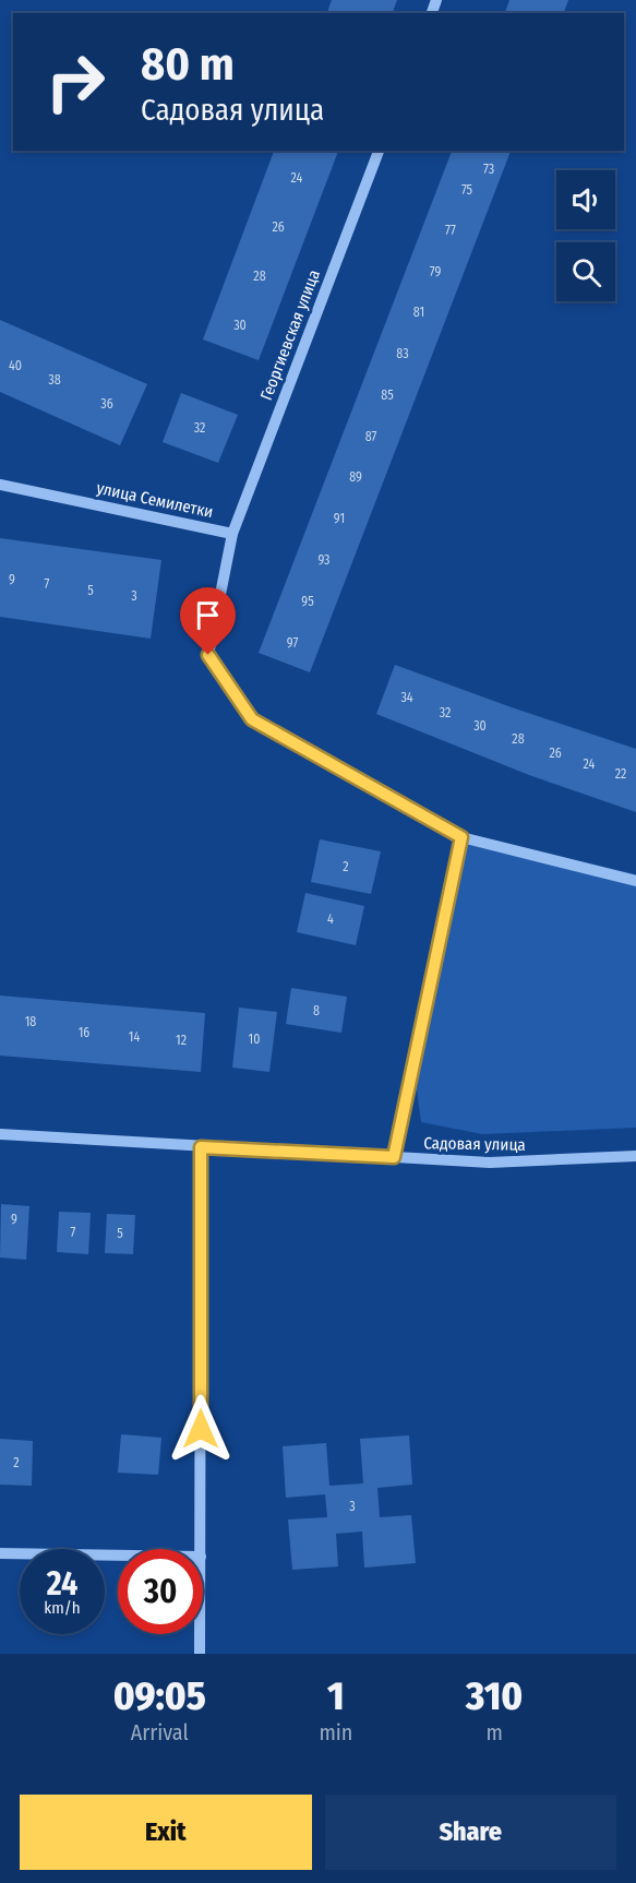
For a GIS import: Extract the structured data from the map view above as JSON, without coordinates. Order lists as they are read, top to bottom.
{
  "streets": {
    "street": ["Георгиевская улица", "улица Семилетки", "Садовая улица"]
  },
  "crossings": [
    ["Георгиевская улица", "улица Семилетки"]
  ],
  "house_numbers": [
    "73",
    "24",
    "75",
    "26",
    "77",
    "79",
    "28",
    "81",
    "30",
    "83",
    "40",
    "38",
    "85",
    "36",
    "32",
    "87",
    "89",
    "91",
    "93",
    "9",
    "7",
    "5",
    "3",
    "95",
    "97",
    "34",
    "32",
    "30",
    "28",
    "26",
    "24",
    "22",
    "2",
    "4",
    "8",
    "18",
    "16",
    "14",
    "10",
    "12",
    "9",
    "7",
    "5",
    "2",
    "3"
  ],
  "page": {
    "turn": ["80 m", "Садовая улица"],
    "speed": "24 km/h",
    "limit": "30",
    "eta": [
      "09:05",
      "Arrival",
      "1",
      "min",
      "310",
      "m"
    ],
    "buttons": ["Exit", "Share"]
  }
}
